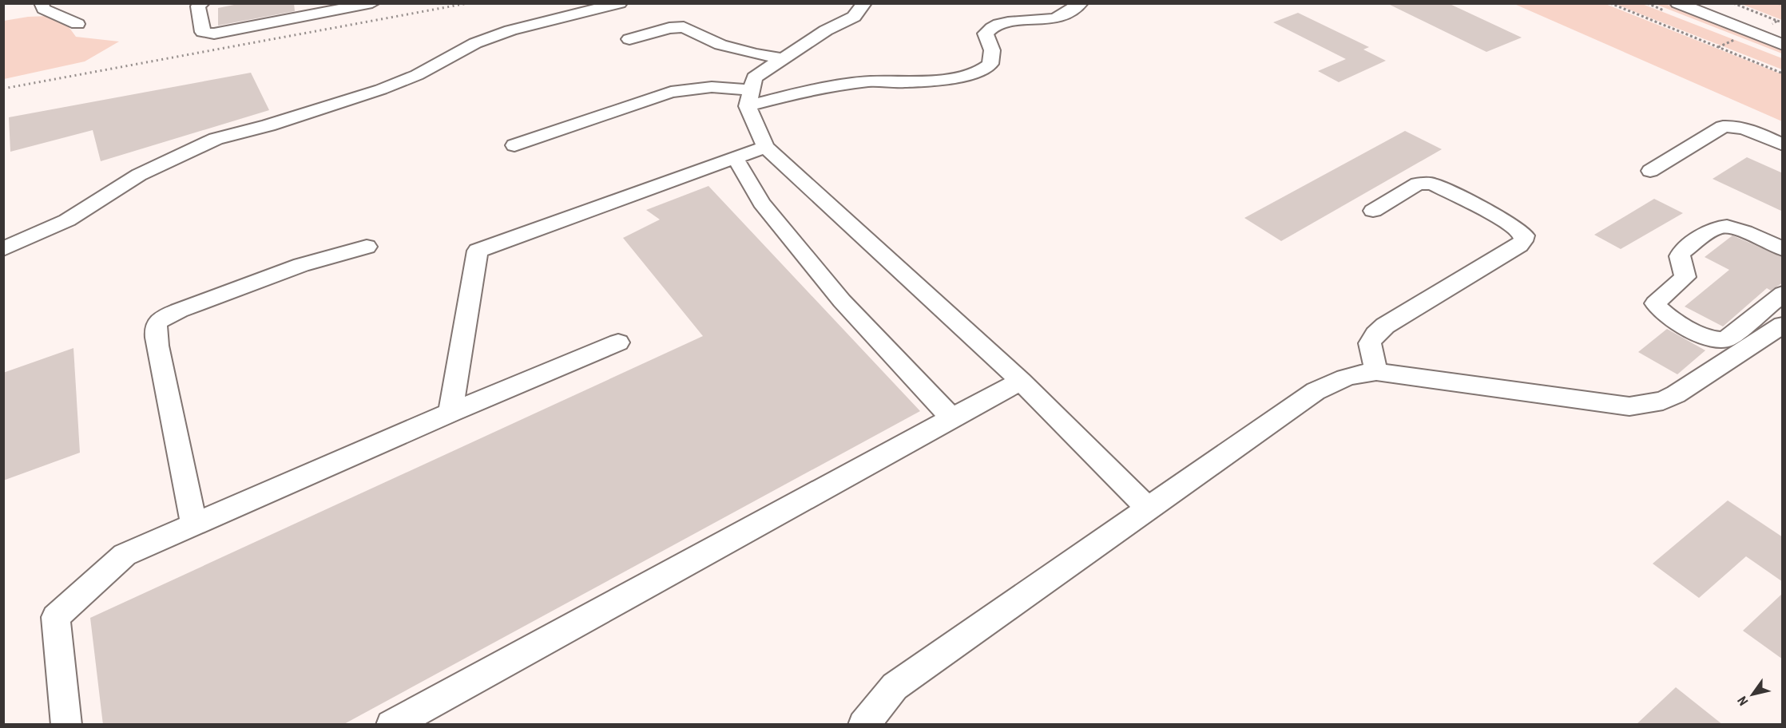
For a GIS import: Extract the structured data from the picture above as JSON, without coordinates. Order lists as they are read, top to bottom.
{
  "north": "bottom left"
}
